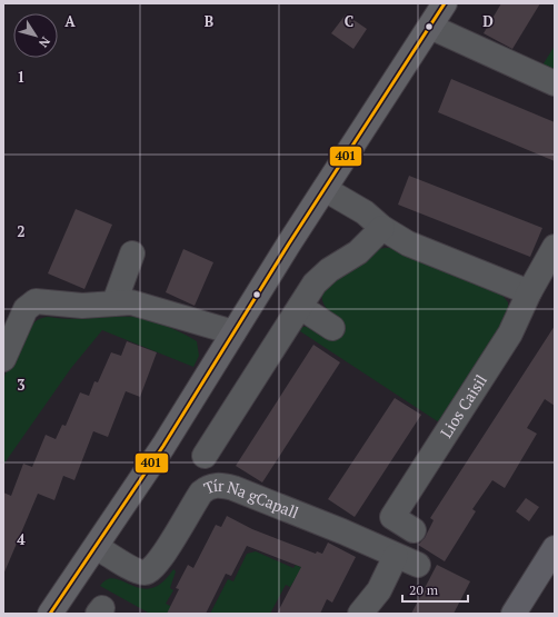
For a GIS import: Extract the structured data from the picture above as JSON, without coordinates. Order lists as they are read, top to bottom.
{
  "streets": {
    "street": ["Lios Caisil", "Tír Na gCapall"]
  },
  "lines": ["transit line 401"],
  "scale_bar": "20 m",
  "north": "bottom right",
  "grid": {
    "columns": [
      "A",
      "B",
      "C",
      "D"
    ],
    "rows": [
      "1",
      "2",
      "3",
      "4"
    ]
  }
}
